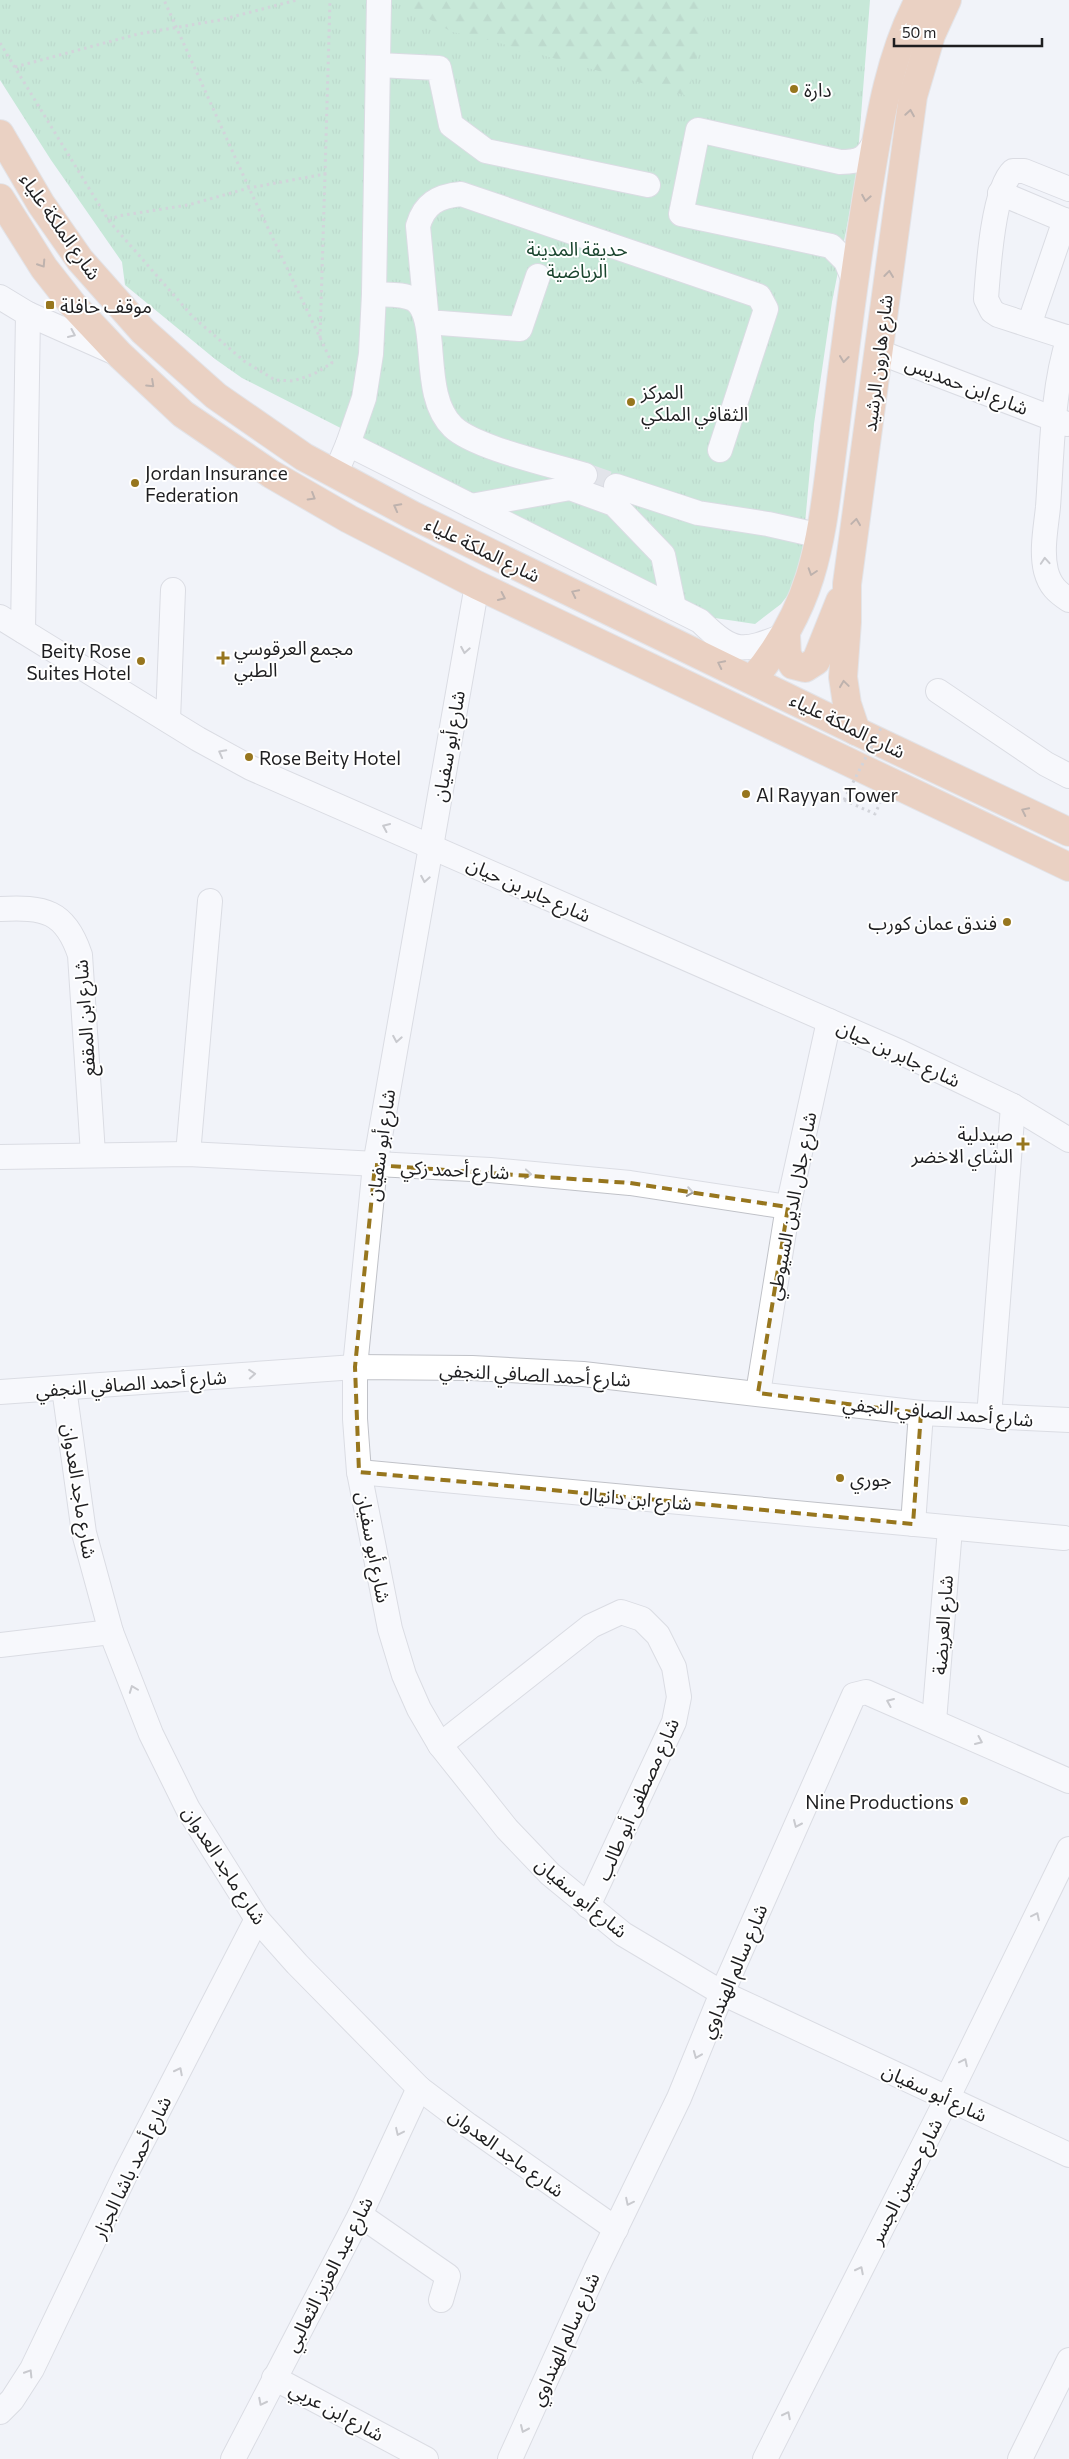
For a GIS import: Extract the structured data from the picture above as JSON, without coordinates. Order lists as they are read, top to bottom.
{
  "streets": {
    "main road": ["شارع الملكة علياء", "شارع هارون الرشيد"],
    "street": [
      "شارع ابن حمديس",
      "شارع أبو سفيان",
      "شارع جابر بن حيان",
      "شارع ابن المقفع",
      "شارع أحمد زكي",
      "شارع جلال الدين السيوطي",
      "شارع أحمد الصافي النجفي",
      "شارع ماجد العدوان",
      "شارع ابن دانيال",
      "شارع العريضة",
      "شارع مصطفى أبو طالب",
      "شارع سالم الهنداوي",
      "شارع أحمد باشا الجزار",
      "شارع حسين الجسر",
      "شارع عبد العزيز الثعالبي",
      "شارع ابن عربي"
    ]
  },
  "crossings": [
    ["شارع الملكة علياء", "شارع هارون الرشيد"],
    ["شارع الملكة علياء", "شارع أبو سفيان"],
    ["شارع هارون الرشيد", "شارع ابن حمديس"],
    ["شارع أبو سفيان", "شارع جابر بن حيان"],
    ["شارع أبو سفيان", "شارع أحمد زكي"],
    ["شارع أبو سفيان", "شارع أحمد الصافي النجفي"],
    ["شارع أبو سفيان", "شارع ابن دانيال"],
    ["شارع أبو سفيان", "شارع مصطفى أبو طالب"],
    ["شارع أبو سفيان", "شارع سالم الهنداوي"],
    ["شارع أبو سفيان", "شارع حسين الجسر"],
    ["شارع جابر بن حيان", "شارع جلال الدين السيوطي"],
    ["شارع ابن المقفع", "شارع أحمد زكي"],
    ["شارع أحمد زكي", "شارع جلال الدين السيوطي"],
    ["شارع جلال الدين السيوطي", "شارع أحمد الصافي النجفي"],
    ["شارع أحمد الصافي النجفي", "شارع ماجد العدوان"],
    ["شارع ماجد العدوان", "شارع سالم الهنداوي"],
    ["شارع ماجد العدوان", "شارع أحمد باشا الجزار"],
    ["شارع ماجد العدوان", "شارع عبد العزيز الثعالبي"],
    ["شارع ابن دانيال", "شارع العريضة"],
    ["شارع العريضة", "شارع سالم الهنداوي"],
    ["شارع عبد العزيز الثعالبي", "شارع ابن عربي"]
  ],
  "one_way": [
    "شارع أحمد زكي",
    "شارع أحمد باشا الجزار",
    "شارع حسين الجسر",
    "شارع عبد العزيز الثعالبي"
  ],
  "parks": ["حديقة المدينة الرياضية"],
  "places": {
    "other": [
      "دارة",
      "المركز الثقافي الملكي",
      "Jordan Insurance Federation",
      "Beity Rose Suites Hotel",
      "Rose Beity Hotel",
      "Al Rayyan Tower",
      "فندق عمان كورب",
      "جوري",
      "Nine Productions"
    ],
    "transit": ["موقف حافلة"],
    "health": ["مجمع العرقوسي الطبي", "صيدلية الشاي الاخضر"]
  },
  "scale_bar": "50 m"
}
